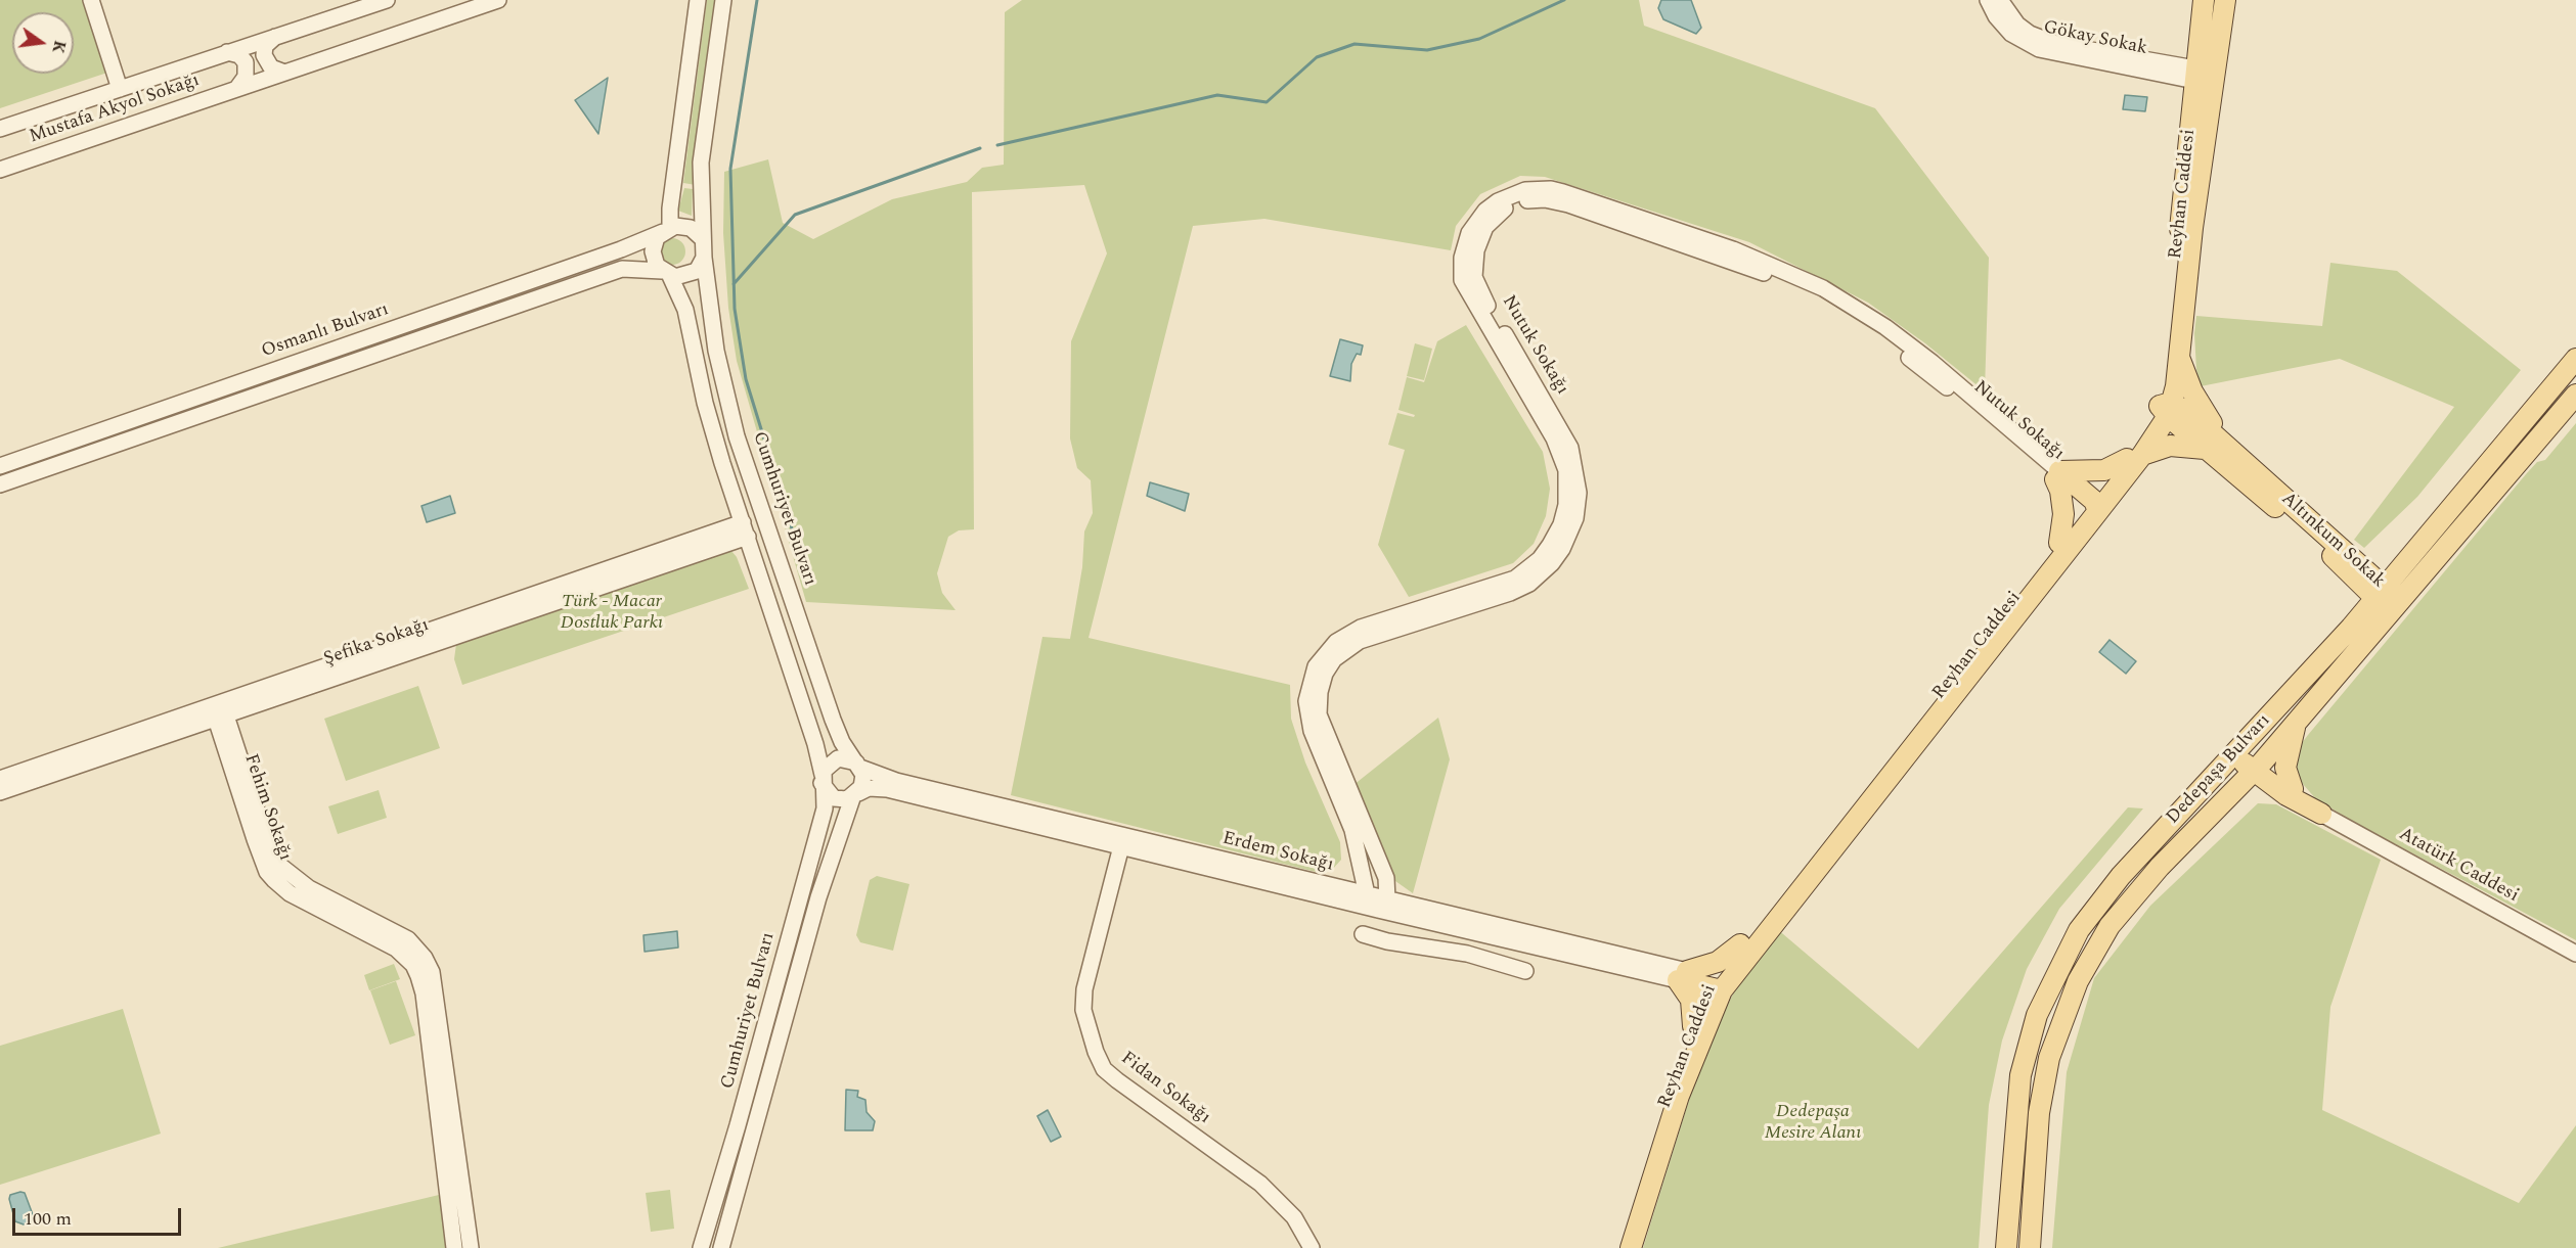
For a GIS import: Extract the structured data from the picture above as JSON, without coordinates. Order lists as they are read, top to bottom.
{
  "streets": {
    "main road": ["Reyhan Caddesi", "Altınkum Sokak", "Dedepaşa Bulvarı"],
    "street": [
      "Gökay Sokak",
      "Mustafa Akyol Sokağı",
      "Osmanlı Bulvarı",
      "Nutuk Sokağı",
      "Cumhuriyet Bulvarı",
      "Şefika Sokağı",
      "Fehim Sokağı",
      "Erdem Sokağı",
      "Atatürk Caddesi",
      "Fidan Sokağı"
    ]
  },
  "crossings": [
    ["Gökay Sokak", "Reyhan Caddesi"],
    ["Reyhan Caddesi", "Altınkum Sokak"],
    ["Osmanlı Bulvarı", "Cumhuriyet Bulvarı"],
    ["Nutuk Sokağı", "Erdem Sokağı"],
    ["Cumhuriyet Bulvarı", "Şefika Sokağı"],
    ["Cumhuriyet Bulvarı", "Erdem Sokağı"],
    ["Altınkum Sokak", "Dedepaşa Bulvarı"],
    ["Şefika Sokağı", "Fehim Sokağı"],
    ["Erdem Sokağı", "Fidan Sokağı"]
  ],
  "parks": ["Türk - Macar Dostluk Parkı", "Dedepaşa Mesire Alanı"],
  "scale_bar": "100 m",
  "north": "right"
}
